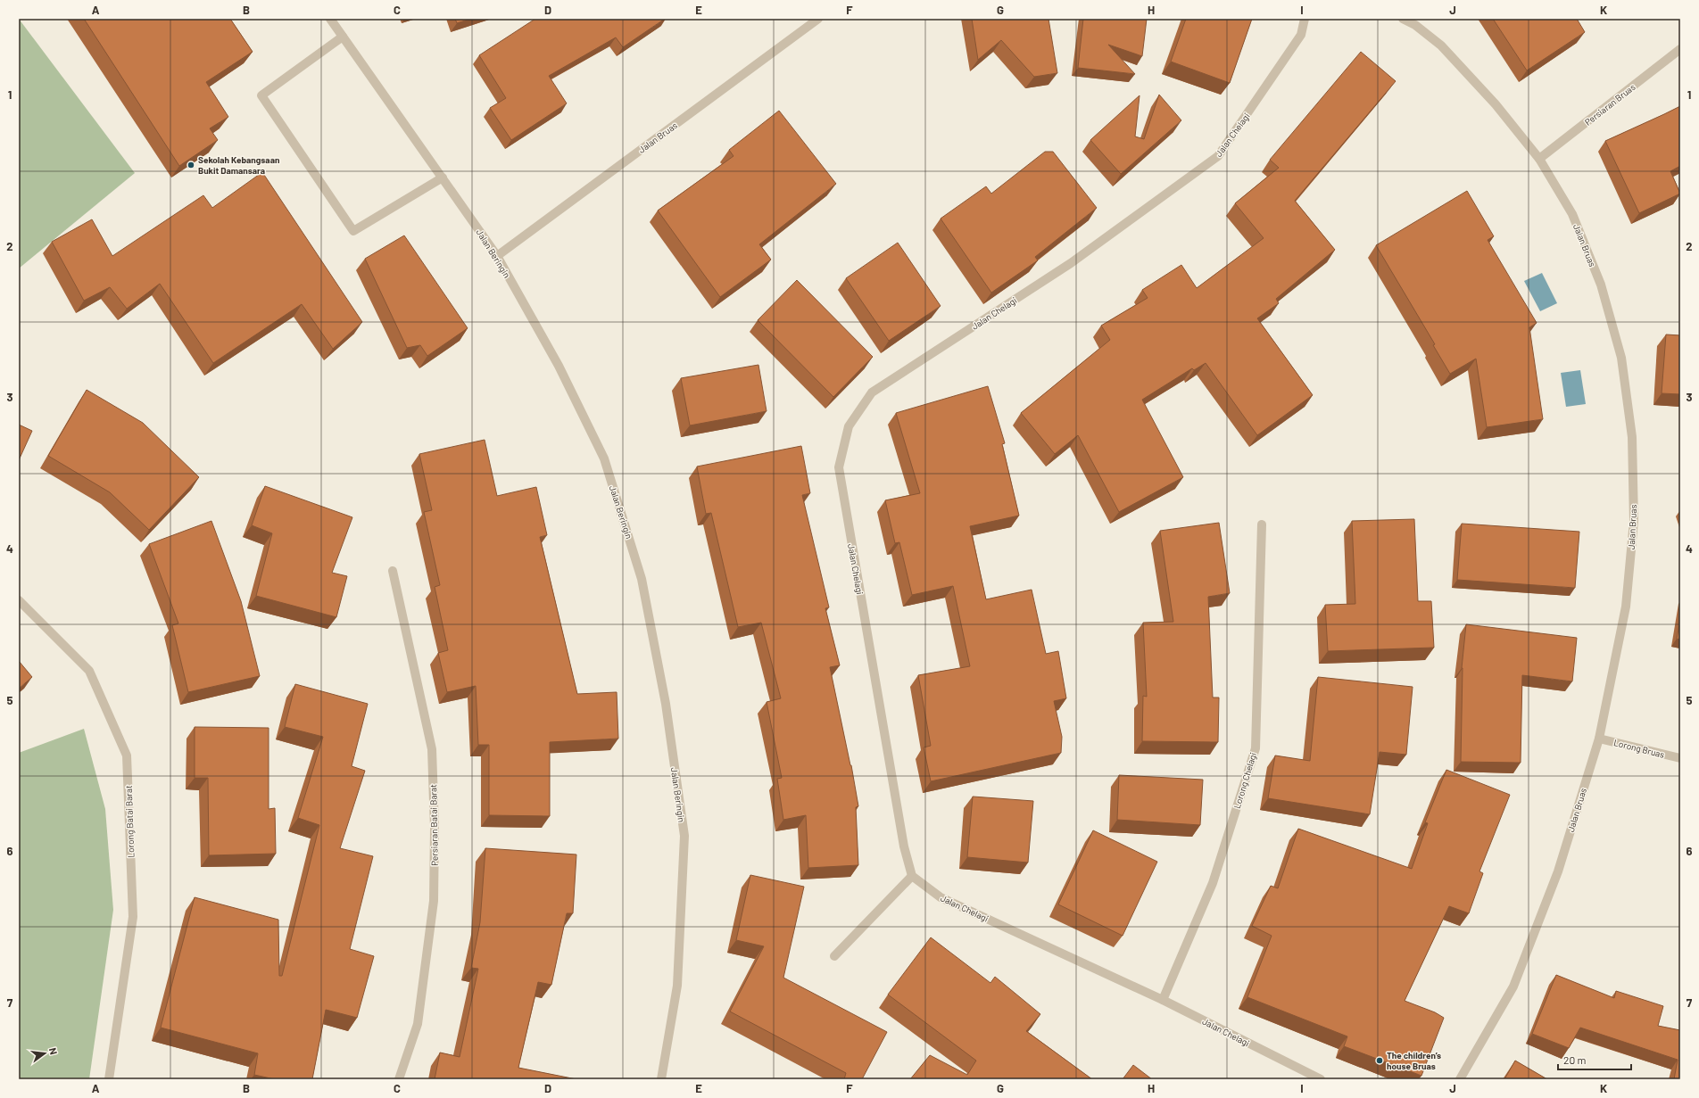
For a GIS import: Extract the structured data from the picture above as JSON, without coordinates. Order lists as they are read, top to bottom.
{
  "streets": {
    "street": [
      "Persiaran Bruas",
      "Jalan Chelagi",
      "Jalan Bruas",
      "Jalan Beringin",
      "Lorong Bruas",
      "Lorong Chelagi",
      "Lorong Batai Barat",
      "Persiaran Batai Barat"
    ]
  },
  "crossings": [
    ["Persiaran Bruas", "Jalan Bruas"],
    ["Jalan Chelagi", "Lorong Chelagi"],
    ["Jalan Bruas", "Jalan Beringin"],
    ["Jalan Bruas", "Lorong Bruas"]
  ],
  "places": ["Sekolah Kebangsaan Bukit Damansara", "The children’s house Bruas"],
  "scale_bar": "20 m",
  "north": "right",
  "grid": {
    "columns": [
      "A",
      "B",
      "C",
      "D",
      "E",
      "F",
      "G",
      "H",
      "I",
      "J",
      "K"
    ],
    "rows": [
      "1",
      "2",
      "3",
      "4",
      "5",
      "6",
      "7"
    ]
  }
}
